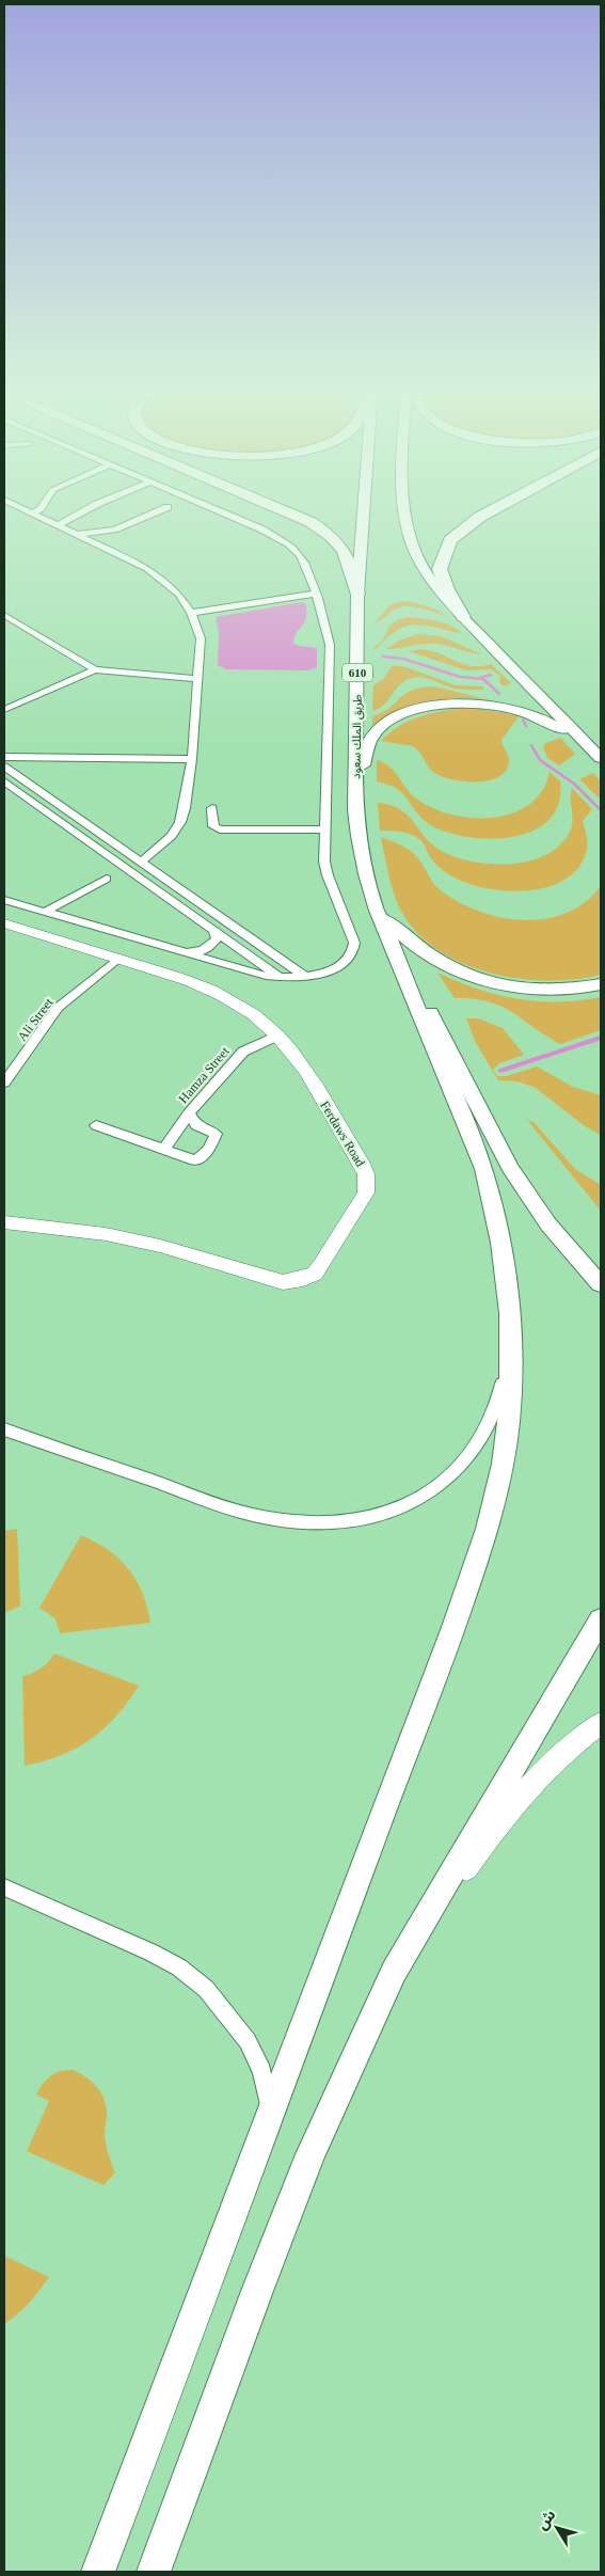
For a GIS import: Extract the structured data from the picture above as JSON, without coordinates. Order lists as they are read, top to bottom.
{
  "streets": {
    "main road": ["610", "طريق الملك سعود"],
    "street": ["Ali Street", "Hamza Street", "Ferdaws Road"]
  },
  "crossings": [
    ["Ali Street", "Ferdaws Road"],
    ["Hamza Street", "Ferdaws Road"]
  ],
  "north": "top left"
}
